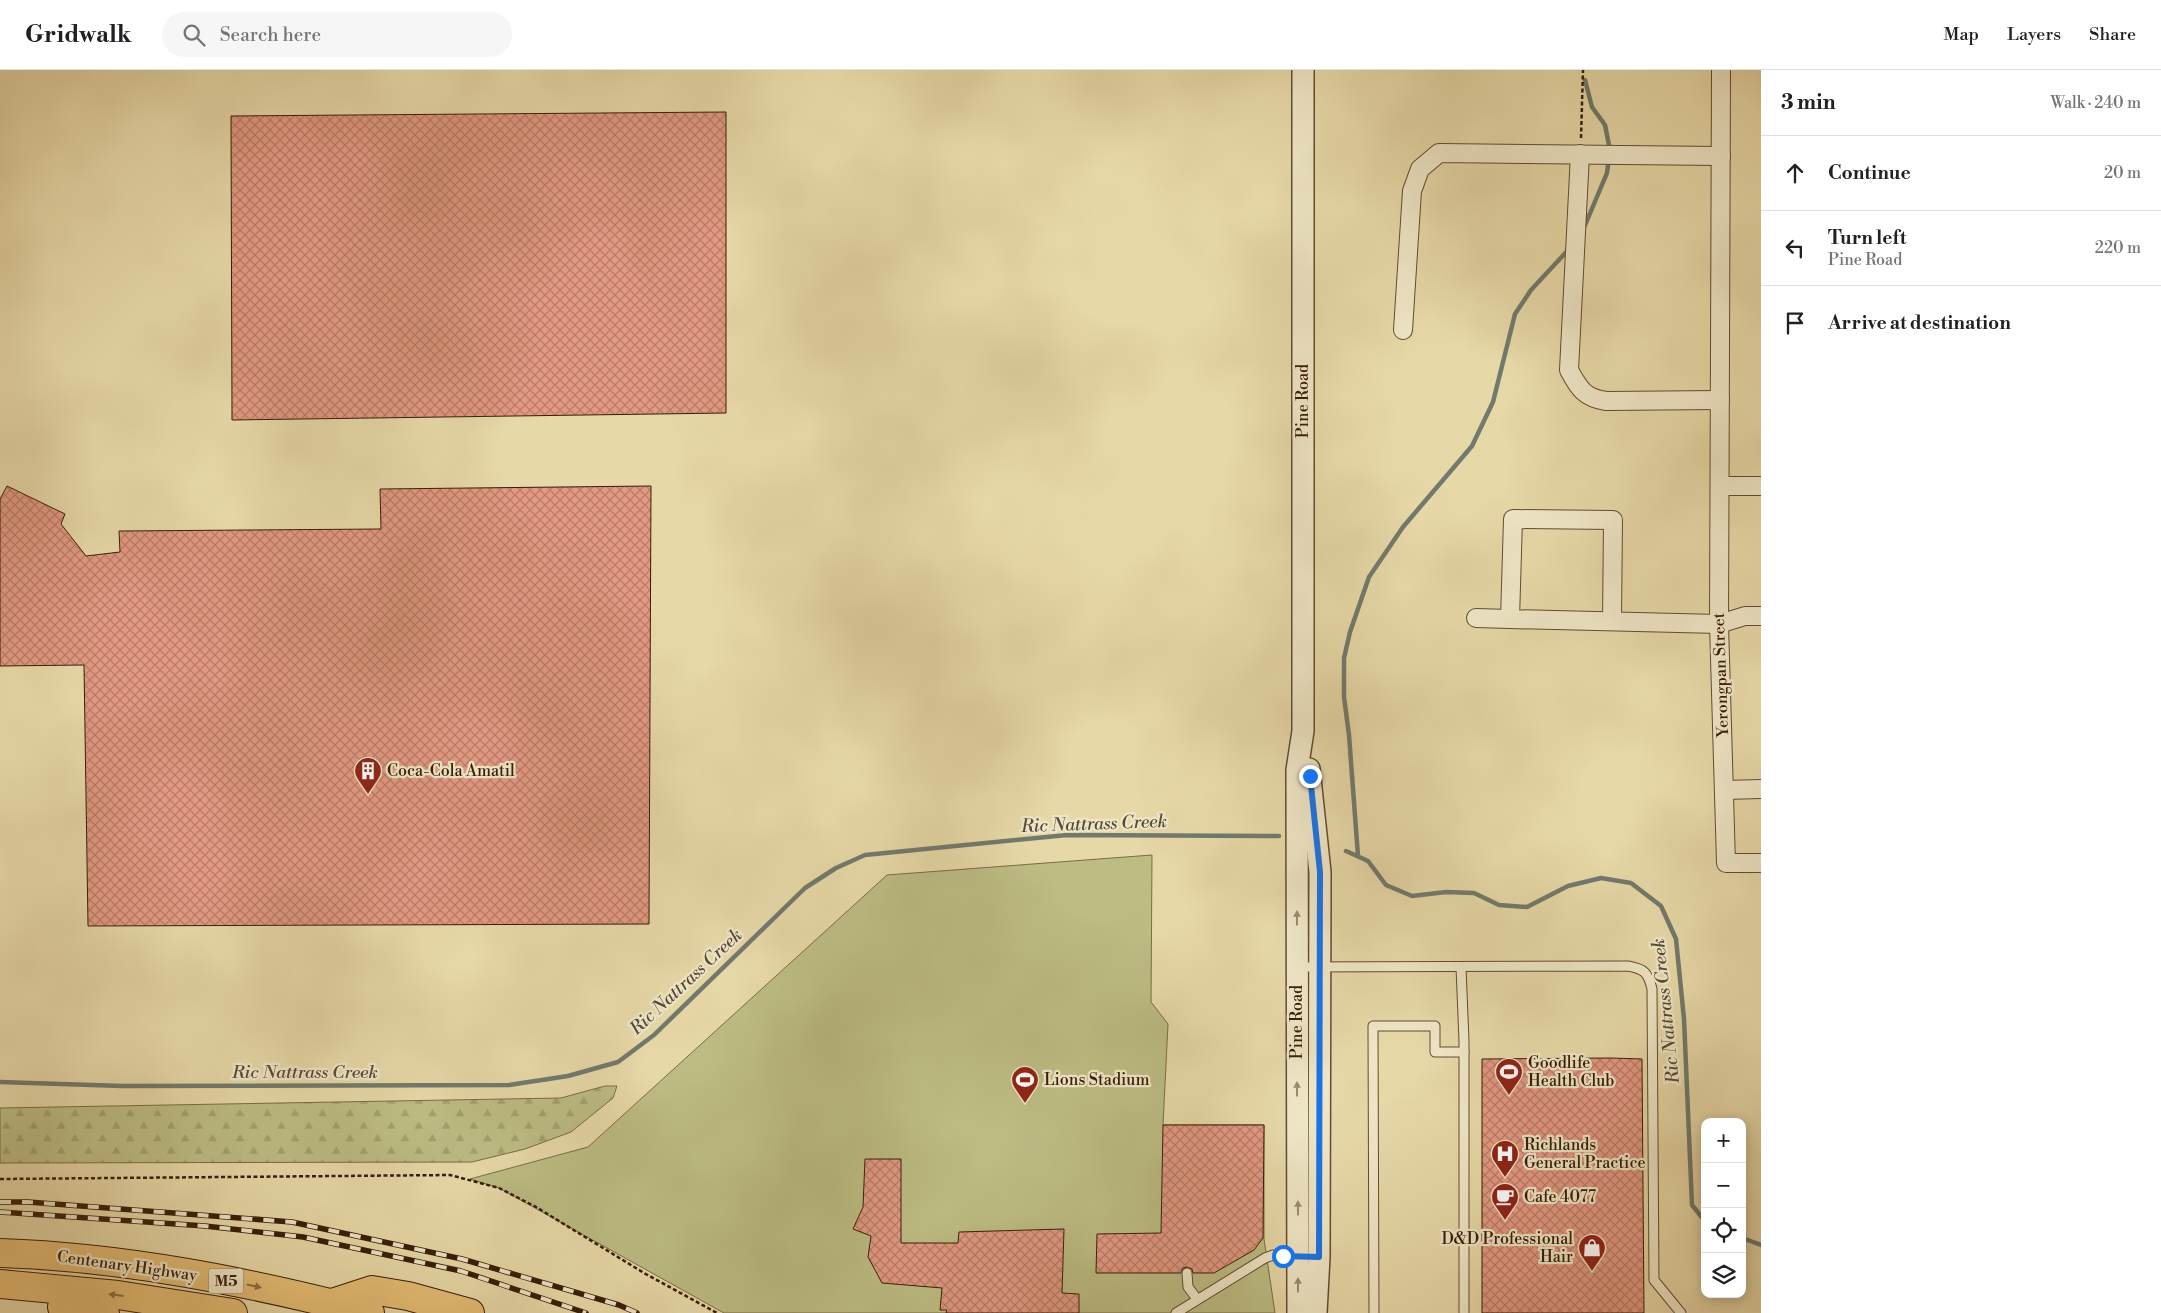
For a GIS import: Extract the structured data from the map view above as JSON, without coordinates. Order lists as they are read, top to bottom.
{
  "streets": {
    "highway": ["Centenary Highway", "M5"],
    "street": ["Pine Road", "Yerongpan Street"]
  },
  "water": ["Ric Nattrass Creek"],
  "places": {
    "building": ["Coca-Cola Amatil"],
    "sports": ["Goodlife Health Club", "Lions Stadium"],
    "hospital": ["Richlands General Practice"],
    "cafe": ["Cafe 4077"],
    "shop": ["D&D Professional Hair"]
  },
  "page": {
    "header": "Gridwalk",
    "search": "Search here",
    "nav": ["Map", "Layers", "Share"],
    "heading": ["3 min", "Walk · 240 m"],
    "list": [
      ["Continue", "20 m"],
      ["Turn left", "Pine Road", "220 m"],
      "Arrive at destination"
    ],
    "map_buttons": ["+", "−"]
  }
}
